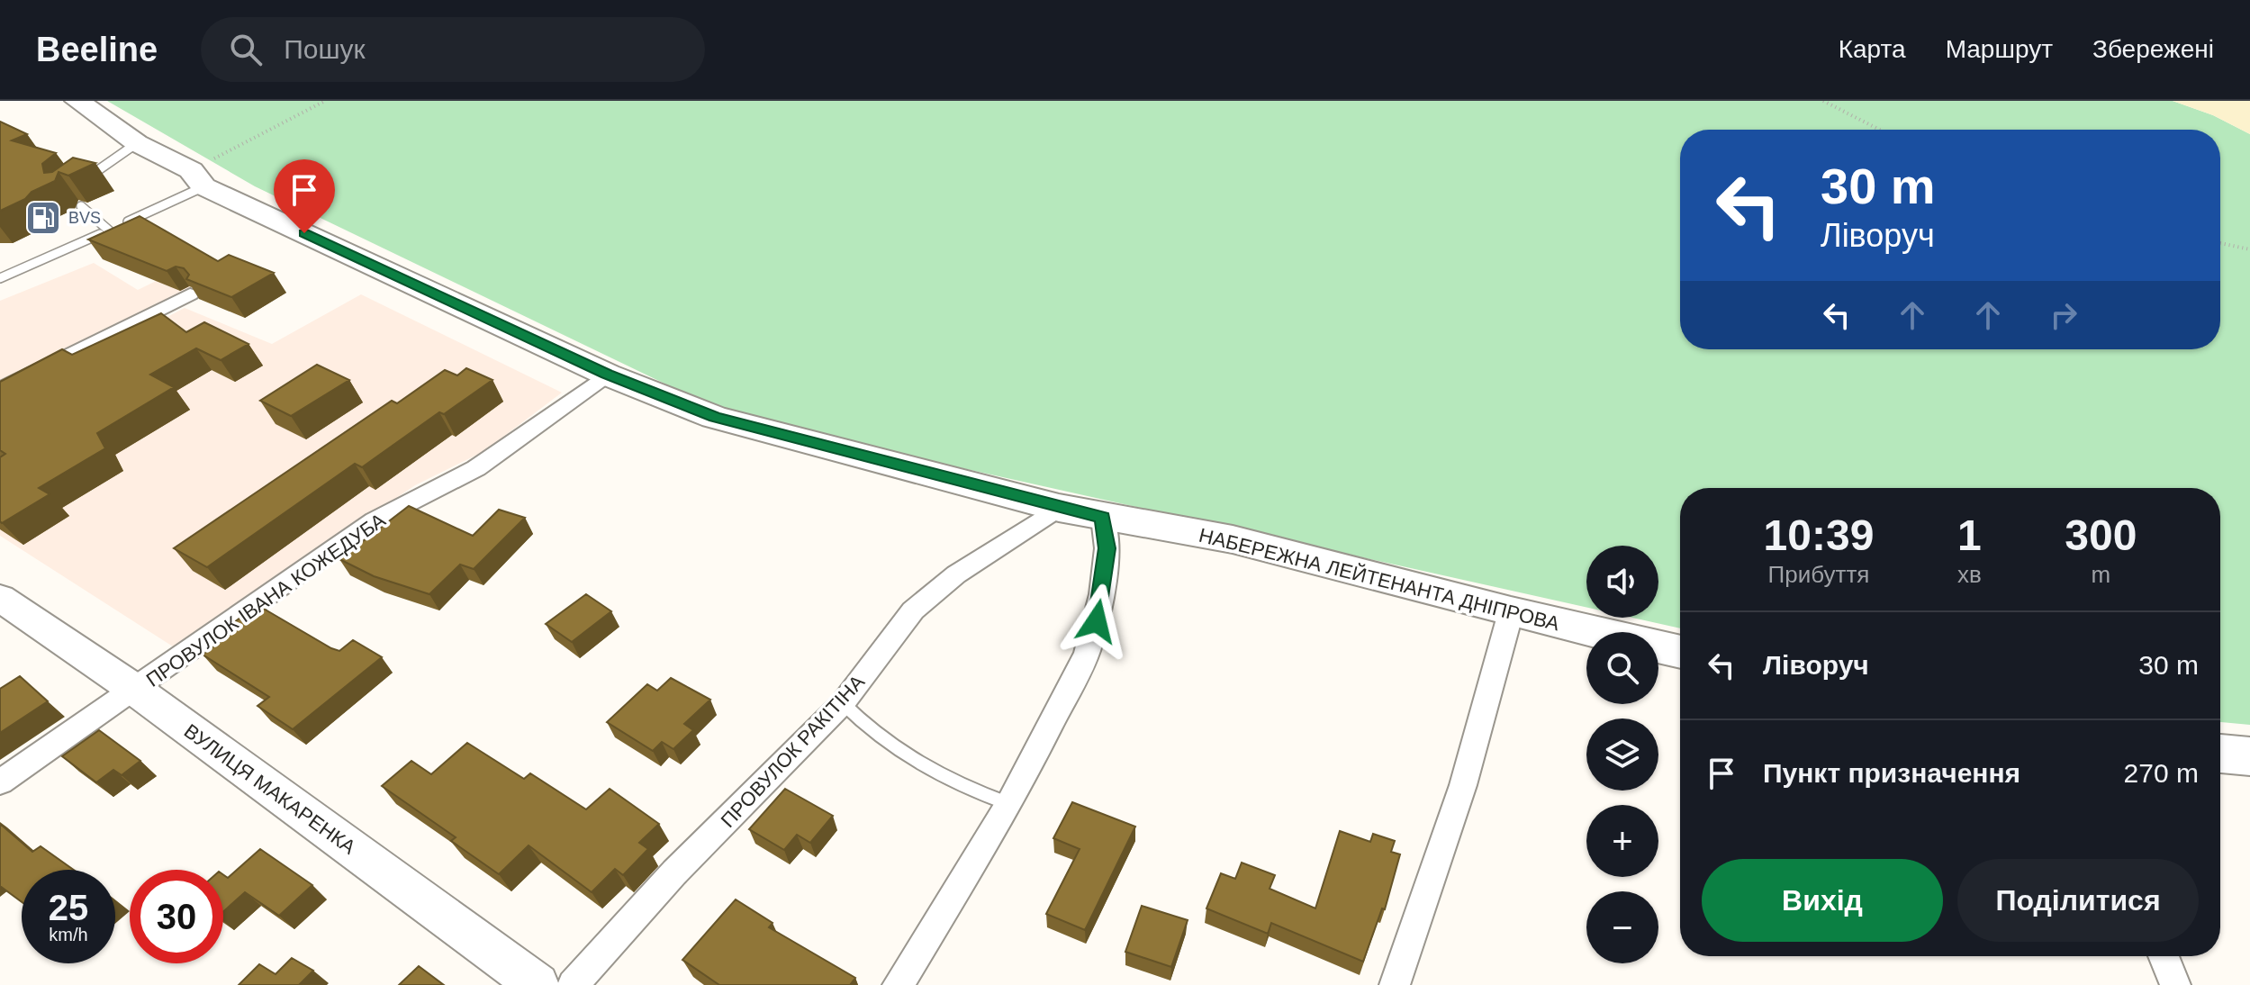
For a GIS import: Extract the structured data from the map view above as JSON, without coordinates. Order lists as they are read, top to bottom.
{
  "streets": {
    "main road": ["НАБЕРЕЖНА ЛЕЙТЕНАНТА ДНІПРОВА", "ВУЛИЦЯ МАКАРЕНКА"],
    "street": ["ПРОВУЛОК ІВАНА КОЖЕДУБА", "ПРОВУЛОК РАКІТІНА"]
  },
  "crossings": [
    ["НАБЕРЕЖНА ЛЕЙТЕНАНТА ДНІПРОВА", "ПРОВУЛОК ІВАНА КОЖЕДУБА"],
    ["НАБЕРЕЖНА ЛЕЙТЕНАНТА ДНІПРОВА", "ПРОВУЛОК РАКІТІНА"],
    ["ПРОВУЛОК ІВАНА КОЖЕДУБА", "ВУЛИЦЯ МАКАРЕНКА"]
  ],
  "places": {
    "fuel station": ["BVS"]
  },
  "page": {
    "header": "Beeline",
    "search": "Пошук",
    "nav": ["Карта", "Маршрут", "Збережені"],
    "turn": ["30 m", "Ліворуч"],
    "eta": [
      "10:39",
      "Прибуття",
      "1",
      "хв",
      "300",
      "m"
    ],
    "map_buttons": ["+", "−"],
    "list": [
      {
        "name": "Ліворуч",
        "value": "30 m"
      },
      {
        "name": "Пункт призначення",
        "value": "270 m"
      }
    ],
    "buttons": ["Вихід", "Поділитися"],
    "speed": "25 km/h",
    "limit": "30"
  }
}
